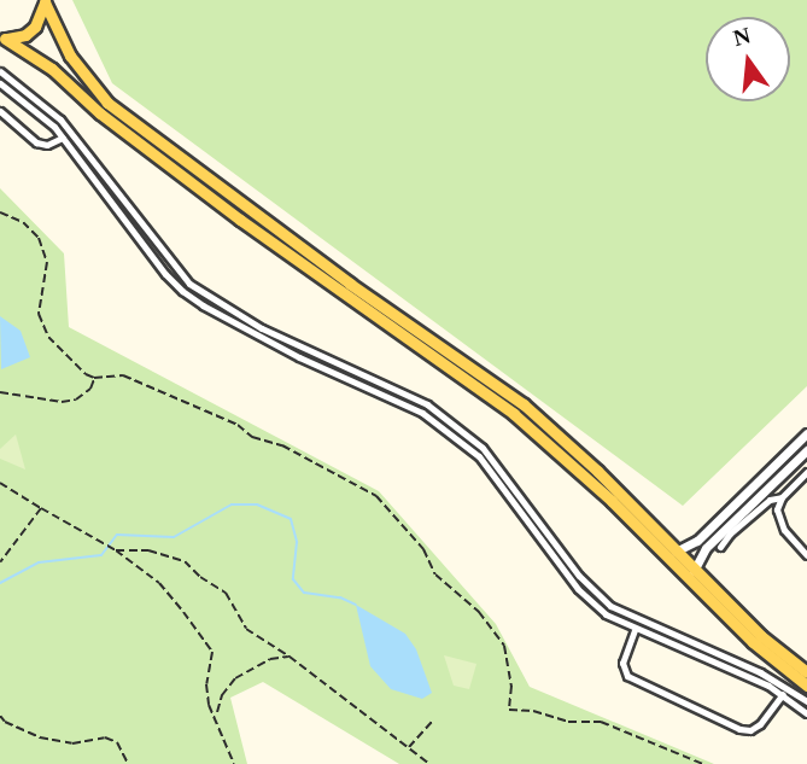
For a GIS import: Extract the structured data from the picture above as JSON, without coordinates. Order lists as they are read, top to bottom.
{
  "north": "top"
}
